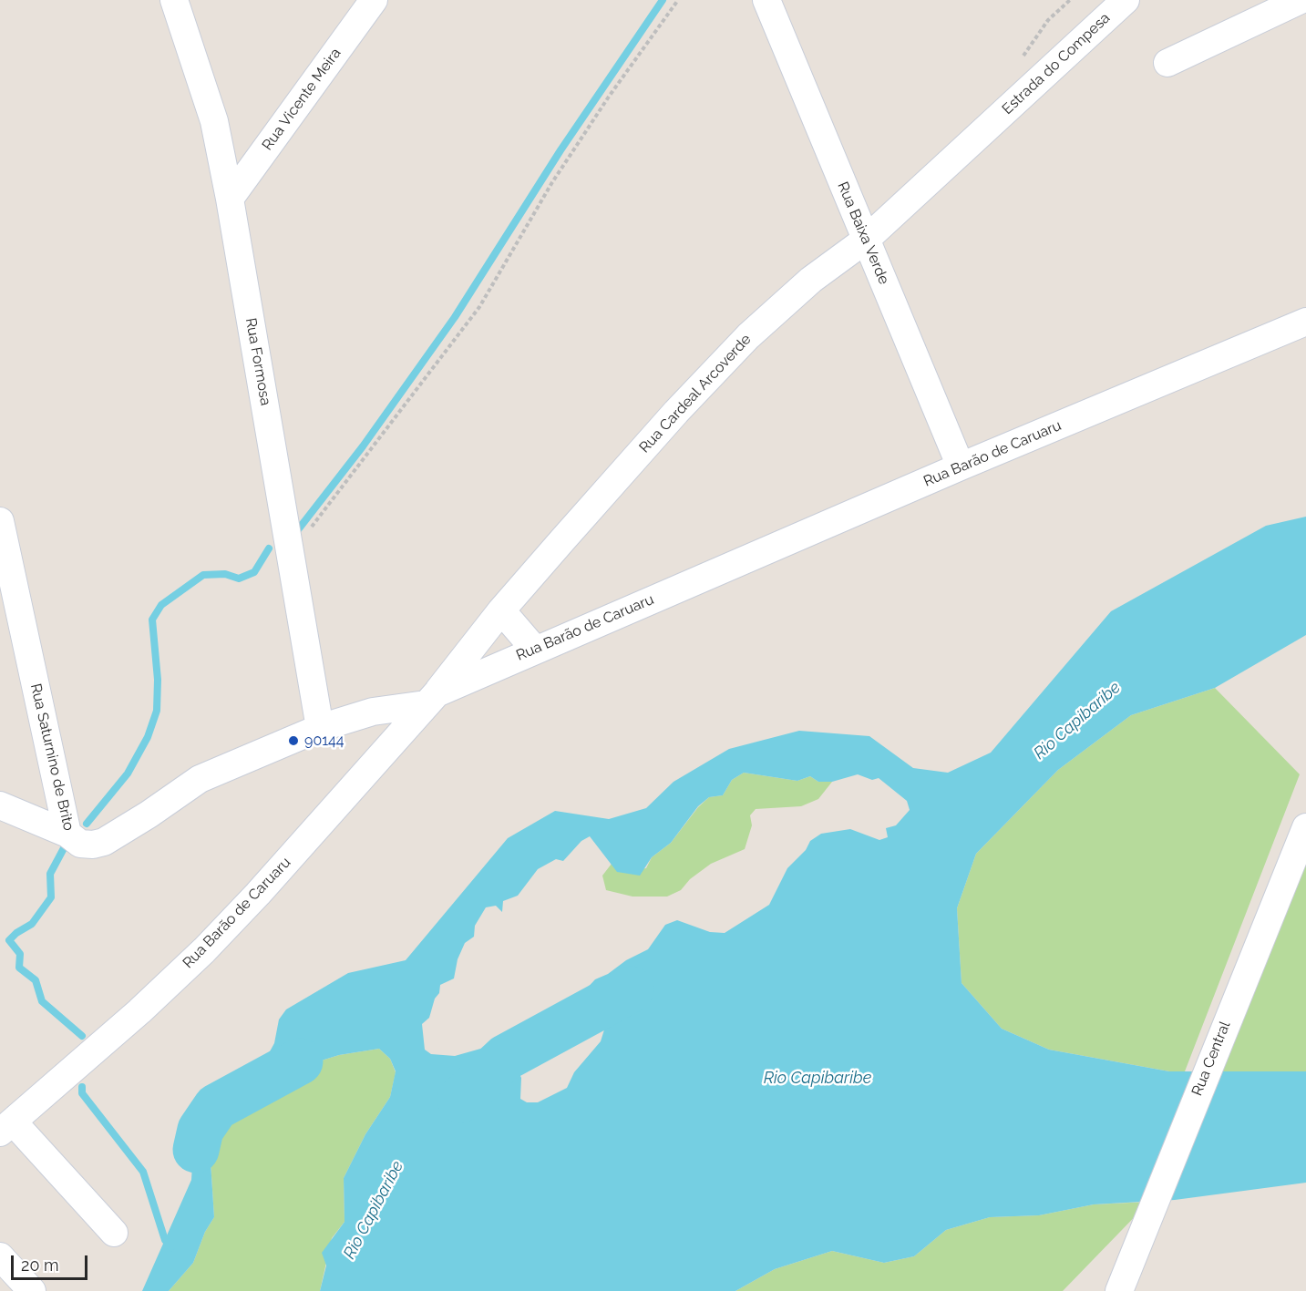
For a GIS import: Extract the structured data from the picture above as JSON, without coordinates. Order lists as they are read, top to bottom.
{
  "streets": {
    "street": [
      "Estrada do Compesa",
      "Rua Vicente Meira",
      "Rua Baixa Verde",
      "Rua Formosa",
      "Rua Cardeal Arcoverde",
      "Rua Barão de Caruaru",
      "Rua Saturnino de Brito",
      "Rua Central"
    ]
  },
  "crossings": [
    ["Estrada do Compesa", "Rua Cardeal Arcoverde"],
    ["Rua Vicente Meira", "Rua Formosa"],
    ["Rua Baixa Verde", "Rua Cardeal Arcoverde"],
    ["Rua Baixa Verde", "Rua Barão de Caruaru"],
    ["Rua Formosa", "Rua Saturnino de Brito"],
    ["Rua Cardeal Arcoverde", "Rua Barão de Caruaru"],
    ["Rua Cardeal Arcoverde", "Rua Saturnino de Brito"],
    ["Rua Barão de Caruaru", "Rua Saturnino de Brito"]
  ],
  "water": ["Rio Capibaribe"],
  "places": ["90144"],
  "scale_bar": "20 m"
}
